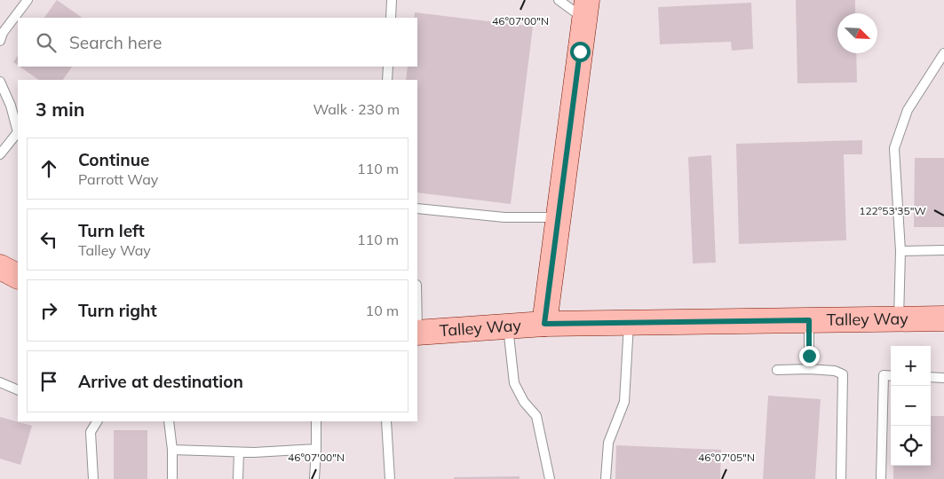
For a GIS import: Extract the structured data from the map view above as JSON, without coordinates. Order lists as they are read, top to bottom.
{
  "streets": {
    "main road": ["Talley Way"]
  },
  "north": "bottom right",
  "page": {
    "search": "Search here",
    "heading": ["3 min", "Walk · 230 m"],
    "list": [
      ["Continue", "Parrott Way", "110 m"],
      ["Turn left", "Talley Way", "110 m"],
      ["Turn right", "10 m"],
      "Arrive at destination"
    ],
    "map_buttons": ["+", "−"]
  },
  "coordinates": ["46°07'00\"N", "122°53'35\"W", "46°07'05\"N"]
}
